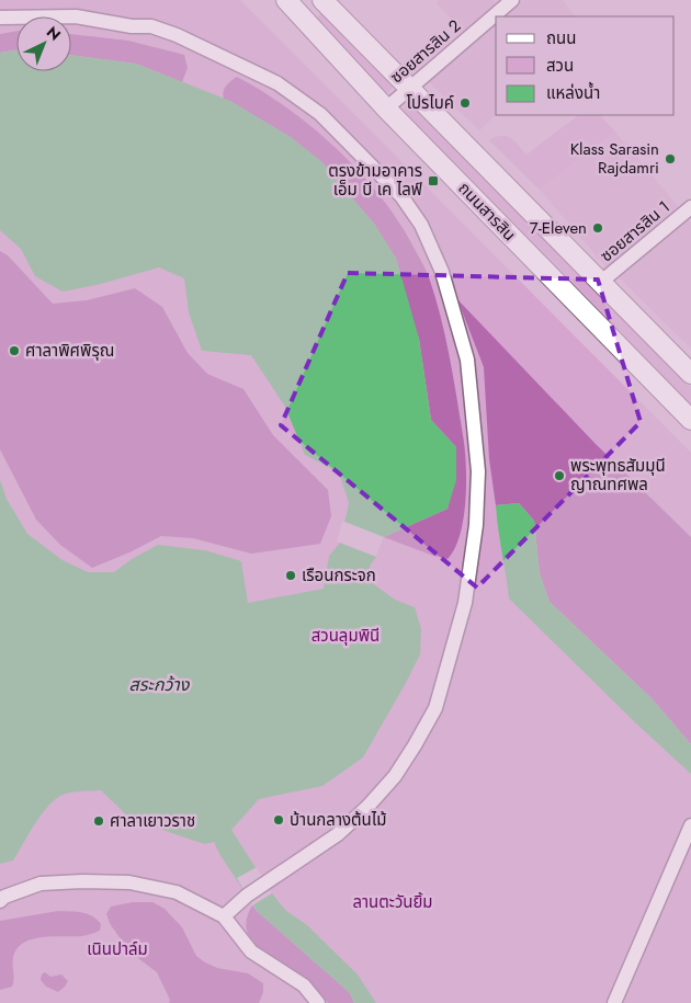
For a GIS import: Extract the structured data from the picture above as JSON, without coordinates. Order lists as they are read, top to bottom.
{
  "streets": {
    "street": ["ซอยสารสิน 2", "ถนนสารสิน", "ซอยสารสิน 1"]
  },
  "crossings": [
    ["ซอยสารสิน 2", "ถนนสารสิน"],
    ["ถนนสารสิน", "ซอยสารสิน 1"]
  ],
  "water": ["สระกว้าง"],
  "parks": ["สวนลุมพินี", "ลานตะวันยิ้ม", "เนินปาล์ม"],
  "places": {
    "other": [
      "โปรไบค์",
      "Klass Sarasin Rajdamri",
      "7-Eleven",
      "ศาลาพิศพิรุณ",
      "พระพุทธสัมมุนี ญาณทศพล",
      "เรือนกระจก",
      "บ้านกลางต้นไม้",
      "ศาลาเยาวราช"
    ],
    "transit": ["ตรงข้ามอาคาร เอ็ม บี เค ไลฟ์"]
  },
  "legend": ["ถนน", "สวน", "แหล่งน้ำ"],
  "north": "top right"
}
